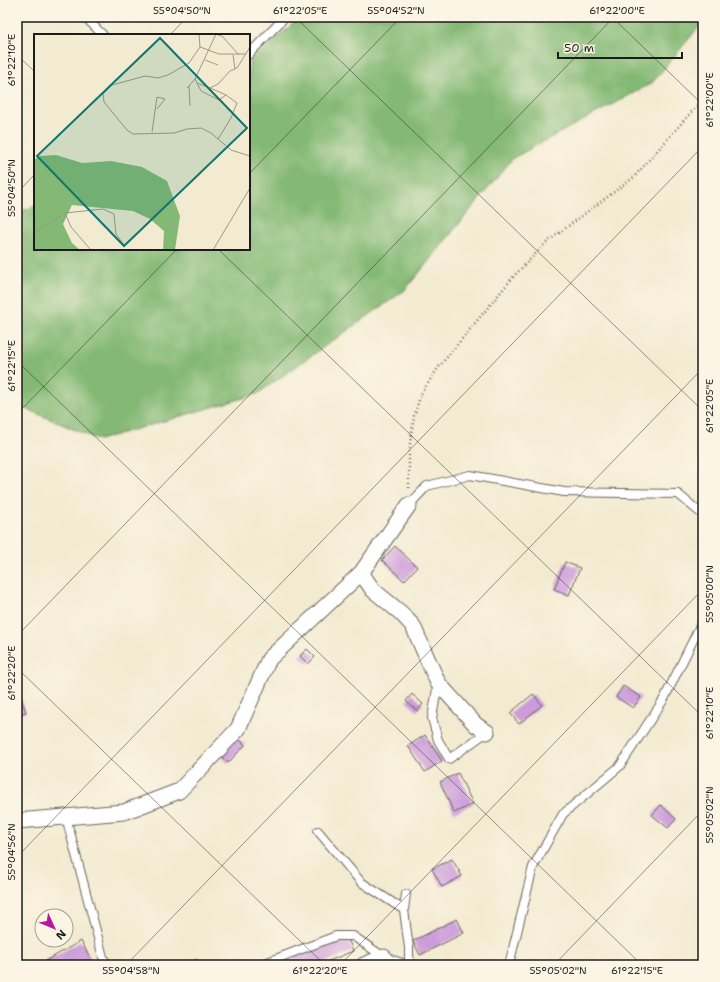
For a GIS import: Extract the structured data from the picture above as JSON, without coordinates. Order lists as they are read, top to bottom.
{
  "scale_bar": "50 m",
  "north": "bottom right",
  "coordinates": [
    "55°04'50\"N",
    "61°22'05\"E",
    "55°04'52\"N",
    "61°22'00\"E",
    "61°22'10\"E",
    "61°22'15\"E",
    "55°05'00\"N",
    "61°22'20\"E",
    "55°05'02\"N",
    "55°04'56\"N",
    "55°04'58\"N"
  ]
}
